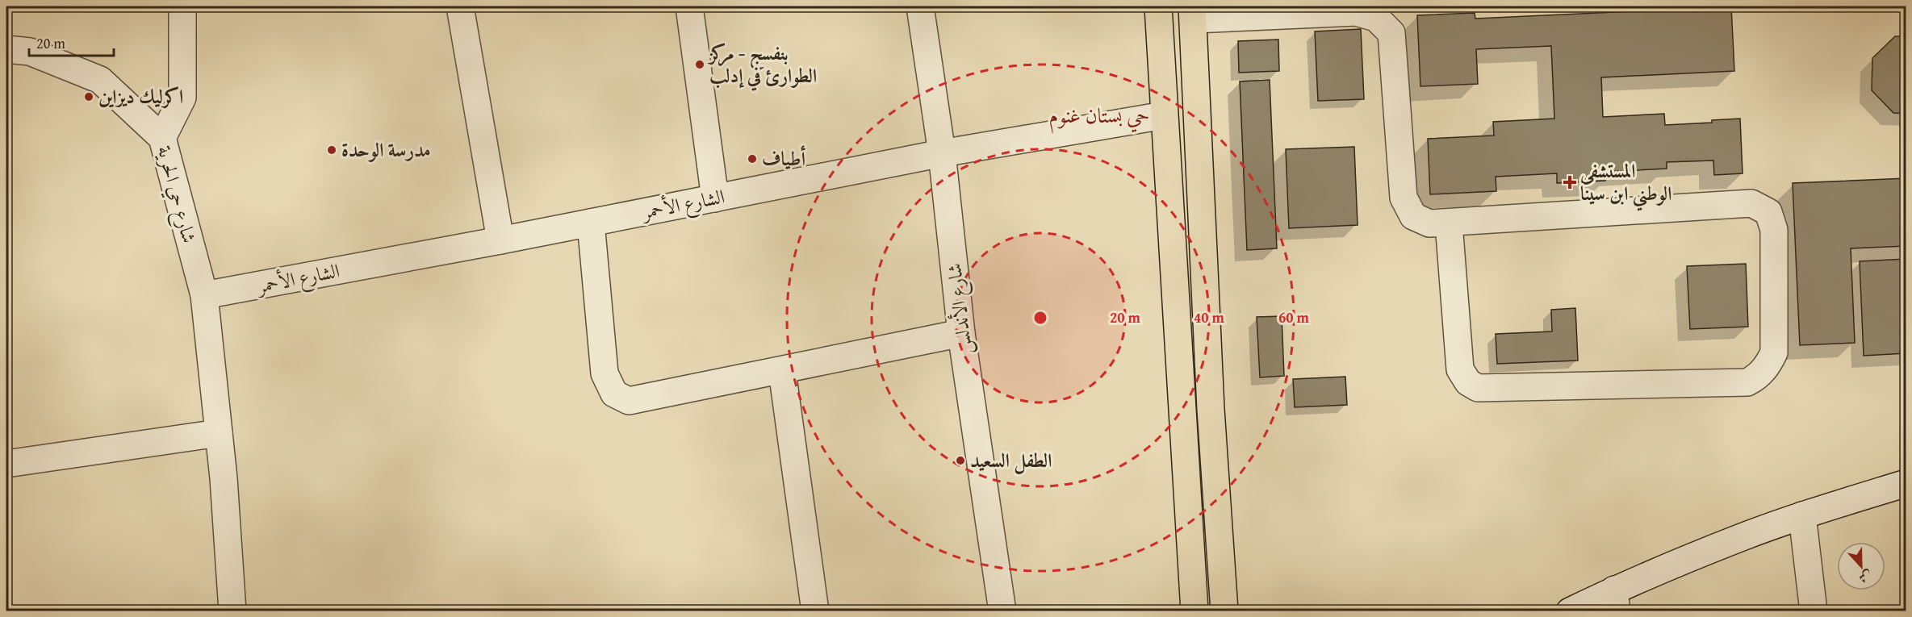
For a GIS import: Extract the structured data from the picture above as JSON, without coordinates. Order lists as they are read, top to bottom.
{
  "streets": {
    "street": ["شارع حي الحرية", "الشارع الأحمر", "شارع الأندلس"]
  },
  "crossings": [
    ["شارع حي الحرية", "الشارع الأحمر"],
    ["الشارع الأحمر", "شارع الأندلس"]
  ],
  "districts": ["حي بستان غنوم"],
  "places": {
    "other": [
      "بنفسج - مركز الطوارئ في إدلب",
      "اكرليك ديزاين",
      "مدرسة الوحدة",
      "أطياف",
      "الطفل السعيد"
    ],
    "health": ["المستشفى الوطني ابن سينا"]
  },
  "scale_bar": "20 m",
  "north": "bottom",
  "rings": ["20 m", "40 m", "60 m"]
}
